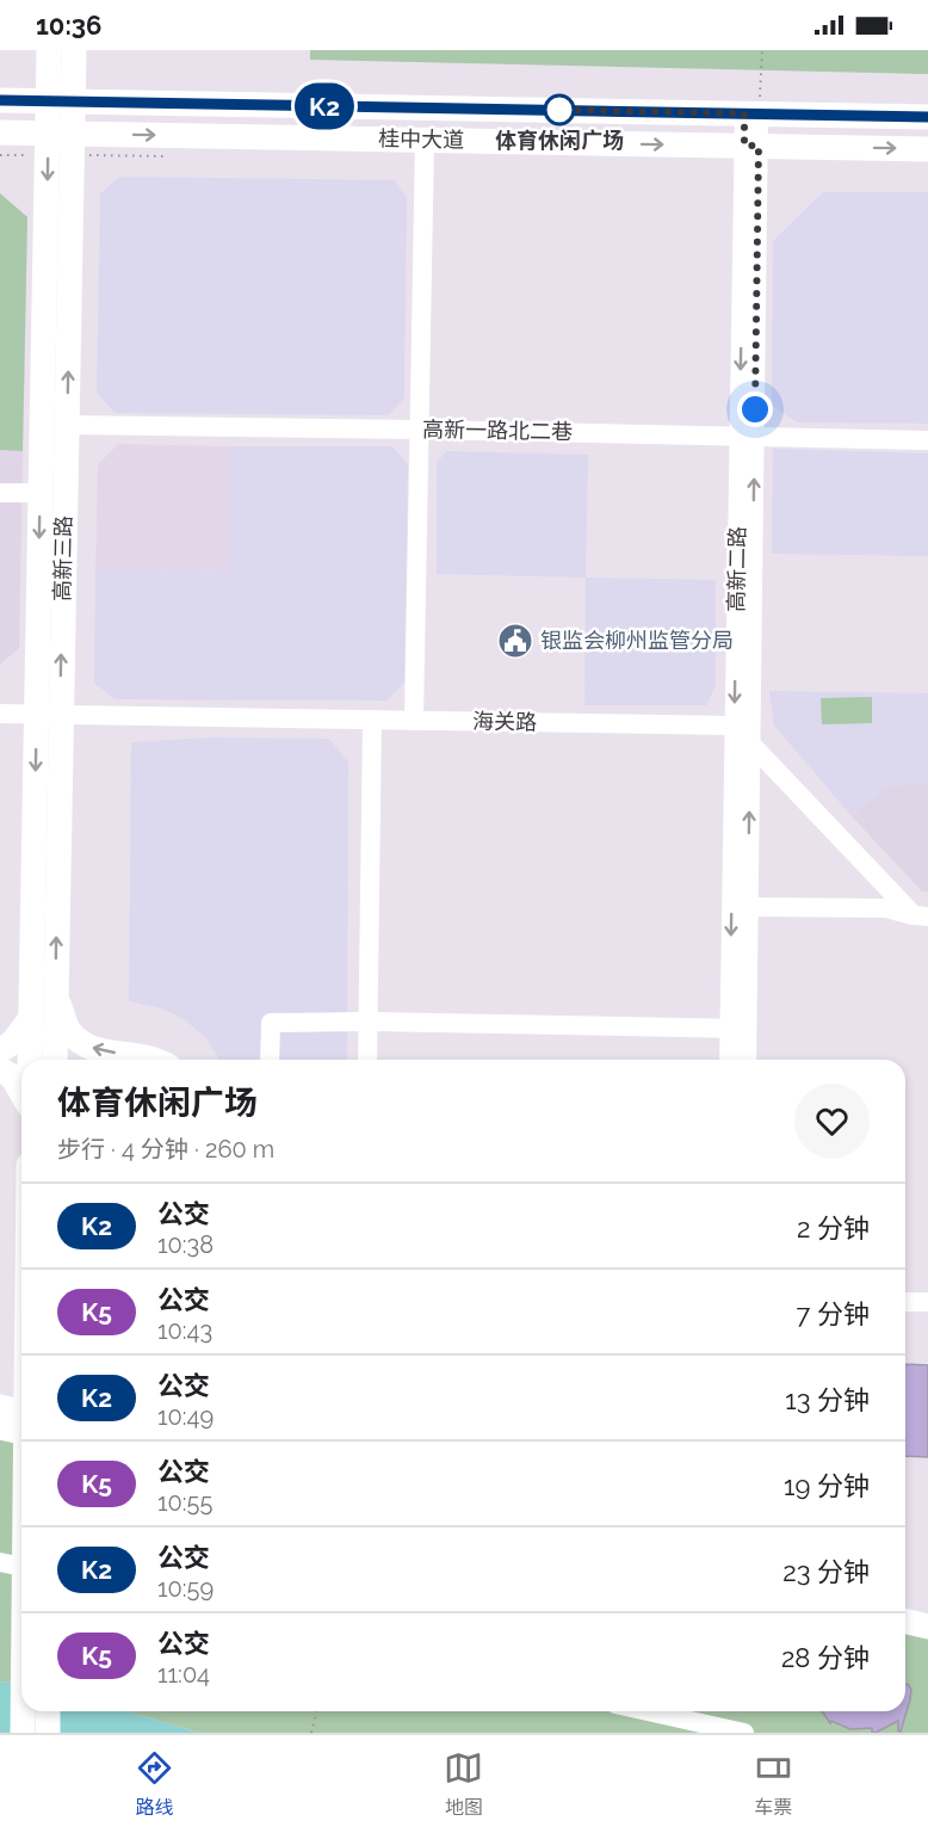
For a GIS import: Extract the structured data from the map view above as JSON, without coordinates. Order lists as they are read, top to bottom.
{
  "streets": {
    "main road": ["桂中大道", "高新三路"],
    "street": ["高新一路北二巷", "高新二路", "海关路"]
  },
  "crossings": [
    ["桂中大道", "高新三路"],
    ["桂中大道", "高新二路"],
    ["高新一路北二巷", "高新三路"],
    ["高新一路北二巷", "高新二路"],
    ["高新三路", "海关路"],
    ["高新二路", "海关路"]
  ],
  "places": {
    "other": ["体育休闲广场"],
    "public building": ["银监会柳州监管分局"]
  },
  "lines": ["bus line K2"],
  "page": {
    "status": "10:36",
    "on_map": "K2",
    "heading": ["体育休闲广场", "步行 · 4 分钟 · 260 m"],
    "list": [
      {
        "mark": "K2",
        "name": "公交",
        "note": "10:38",
        "value": "2 分钟"
      },
      {
        "mark": "K5",
        "name": "公交",
        "note": "10:43",
        "value": "7 分钟"
      },
      {
        "mark": "K2",
        "name": "公交",
        "note": "10:49",
        "value": "13 分钟"
      },
      {
        "mark": "K5",
        "name": "公交",
        "note": "10:55",
        "value": "19 分钟"
      },
      {
        "mark": "K2",
        "name": "公交",
        "note": "10:59",
        "value": "23 分钟"
      },
      {
        "mark": "K5",
        "name": "公交",
        "note": "11:04",
        "value": "28 分钟"
      }
    ],
    "tabs": ["路线", "地图", "车票"]
  }
}
